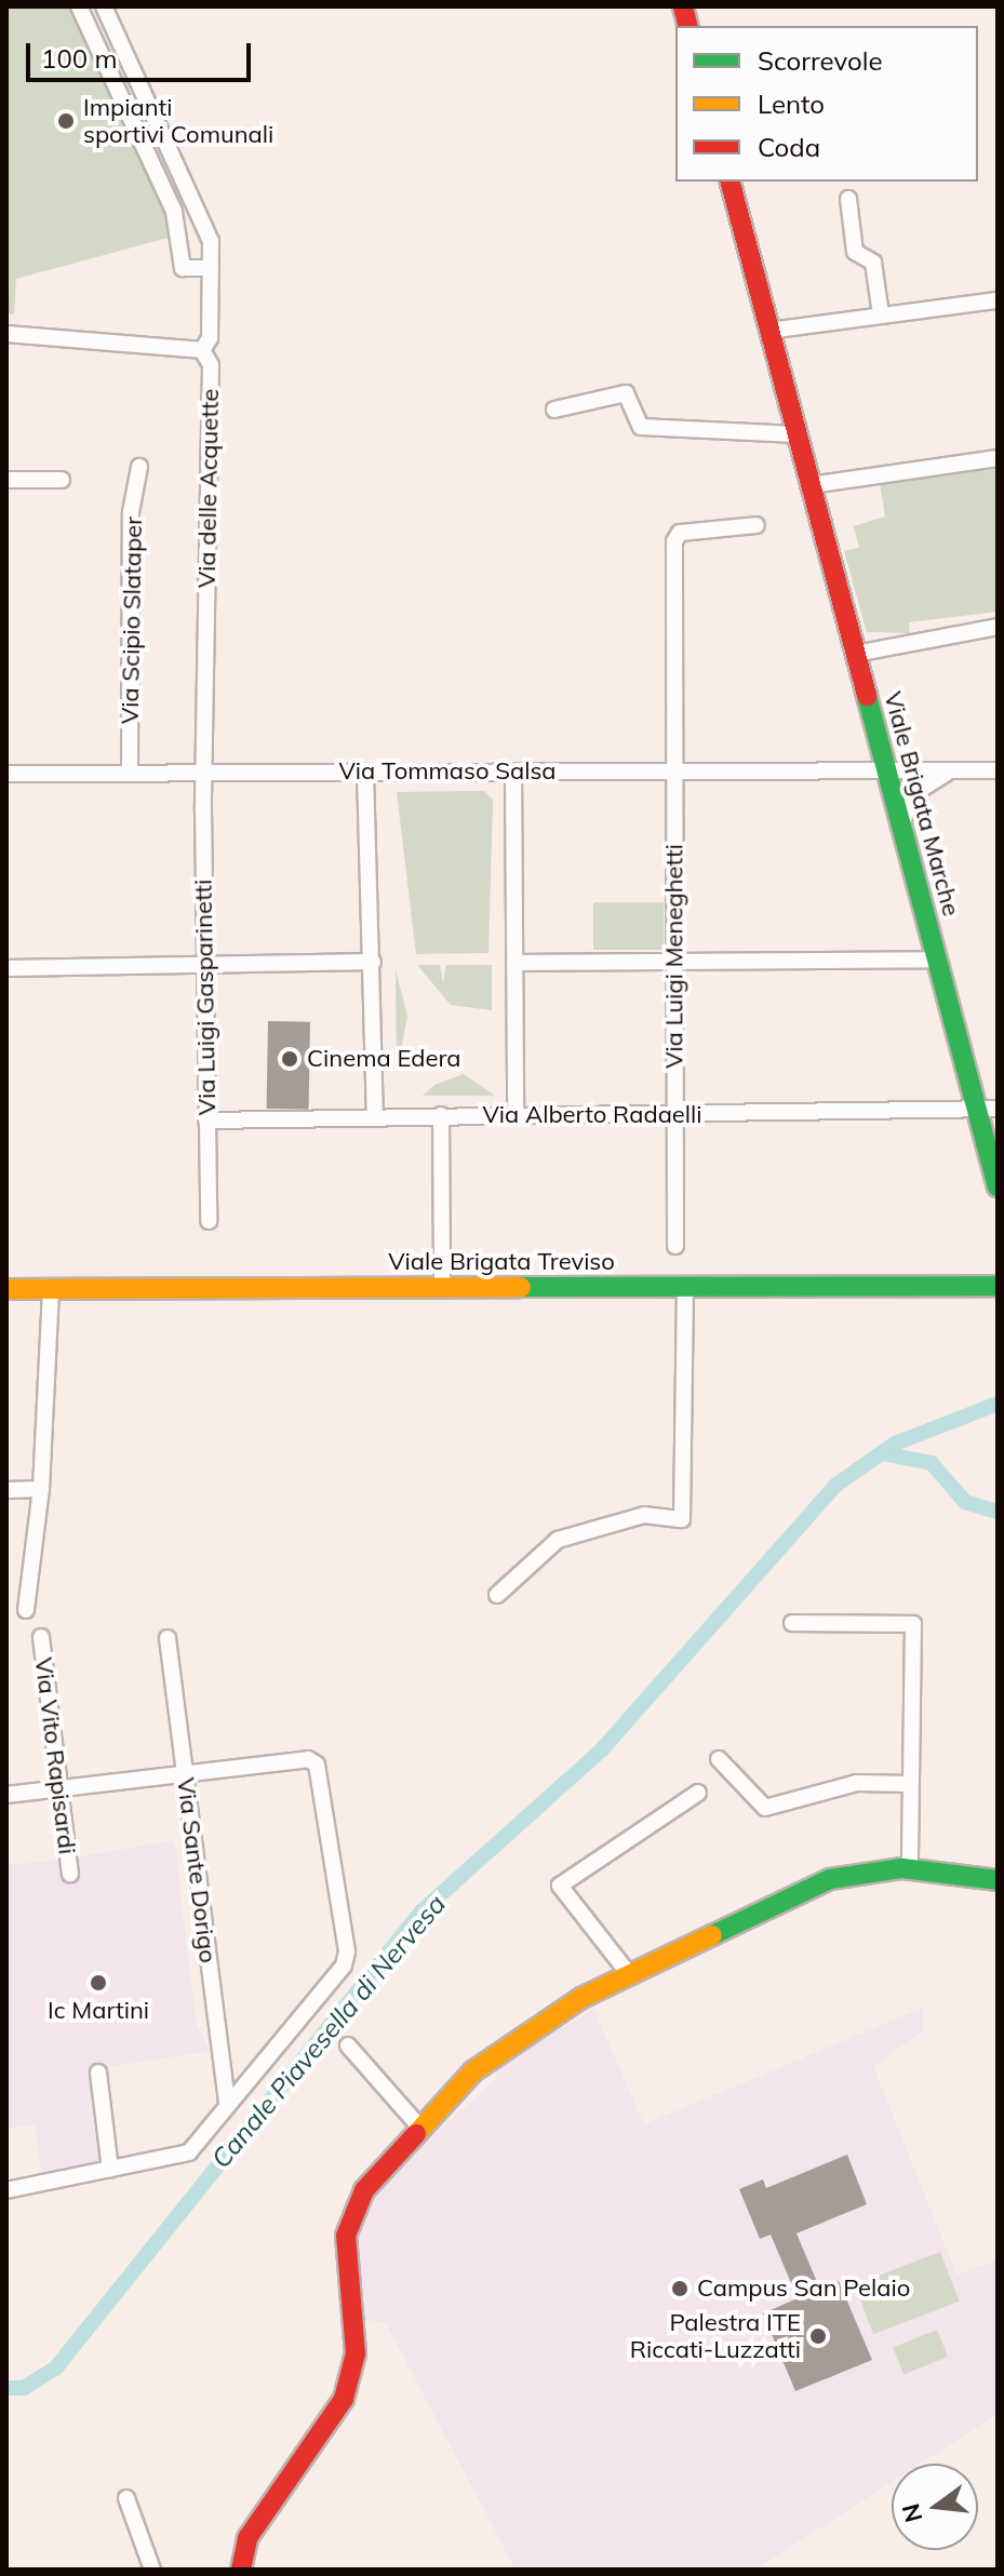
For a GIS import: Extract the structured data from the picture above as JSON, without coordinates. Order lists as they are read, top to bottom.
{
  "streets": {
    "street": [
      "Via delle Acquette",
      "Via Scipio Slataper",
      "Via Tommaso Salsa",
      "Viale Brigata Marche",
      "Via Luigi Meneghetti",
      "Via Luigi Gasparinetti",
      "Via Alberto Radaelli",
      "Viale Brigata Treviso",
      "Via Vito Rapisardi",
      "Via Sante Dorigo"
    ]
  },
  "crossings": [
    ["Via delle Acquette", "Via Tommaso Salsa"],
    ["Via delle Acquette", "Via Luigi Gasparinetti"],
    ["Via Scipio Slataper", "Via Tommaso Salsa"],
    ["Via Tommaso Salsa", "Viale Brigata Marche"],
    ["Via Tommaso Salsa", "Via Luigi Meneghetti"],
    ["Via Tommaso Salsa", "Via Luigi Gasparinetti"],
    ["Viale Brigata Marche", "Via Alberto Radaelli"],
    ["Via Luigi Meneghetti", "Via Alberto Radaelli"],
    ["Via Luigi Gasparinetti", "Via Alberto Radaelli"]
  ],
  "water": ["Canale Piavesella di Nervesa"],
  "places": [
    "Impianti sportivi Comunali",
    "Cinema Edera",
    "Ic Martini",
    "Campus San Pelaio",
    "Palestra ITE Riccati-Luzzatti"
  ],
  "legend": ["Scorrevole", "Lento", "Coda"],
  "scale_bar": "100 m",
  "north": "left"
}
